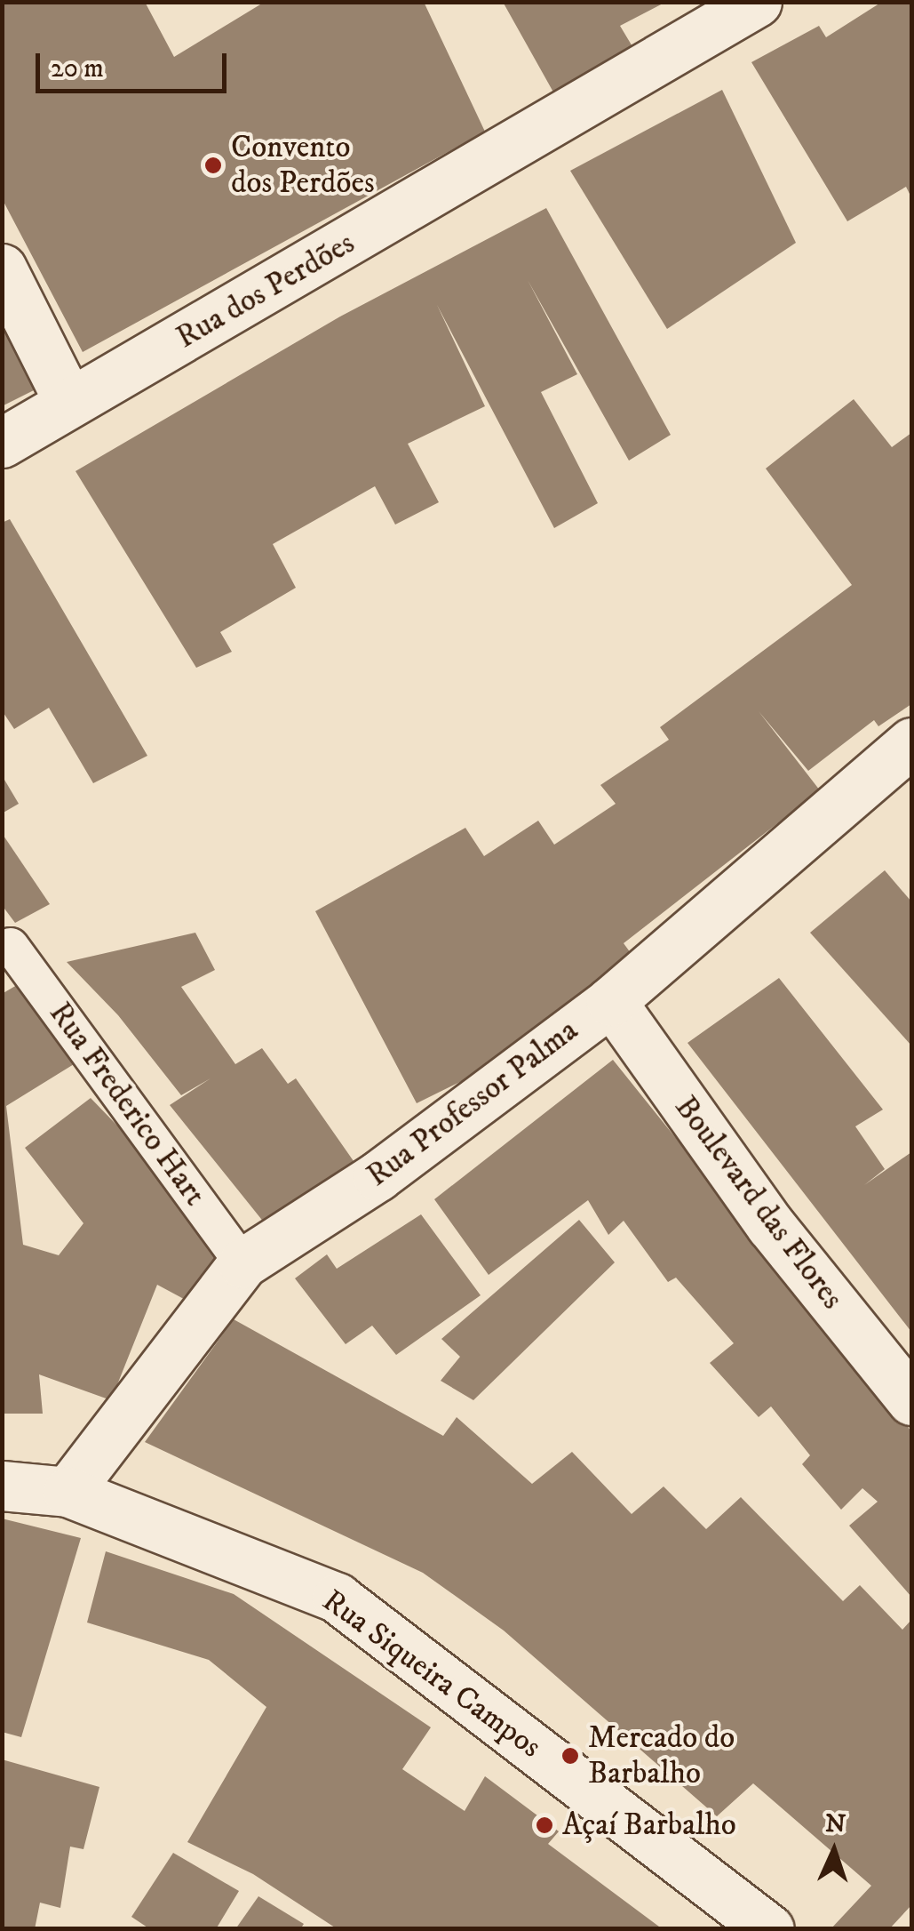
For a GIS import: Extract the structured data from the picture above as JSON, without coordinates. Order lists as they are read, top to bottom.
{
  "streets": {
    "street": [
      "Rua dos Perdões",
      "Rua Professor Palma",
      "Boulevard das Flores",
      "Rua Siqueira Campos"
    ],
    "lane": ["Rua Frederico Hart"]
  },
  "crossings": [
    ["Rua Professor Palma", "Rua Frederico Hart"],
    ["Rua Professor Palma", "Boulevard das Flores"],
    ["Rua Professor Palma", "Rua Siqueira Campos"]
  ],
  "places": ["Convento dos Perdões", "Mercado do Barbalho", "Açaí Barbalho"],
  "scale_bar": "20 m",
  "north": "top"
}
